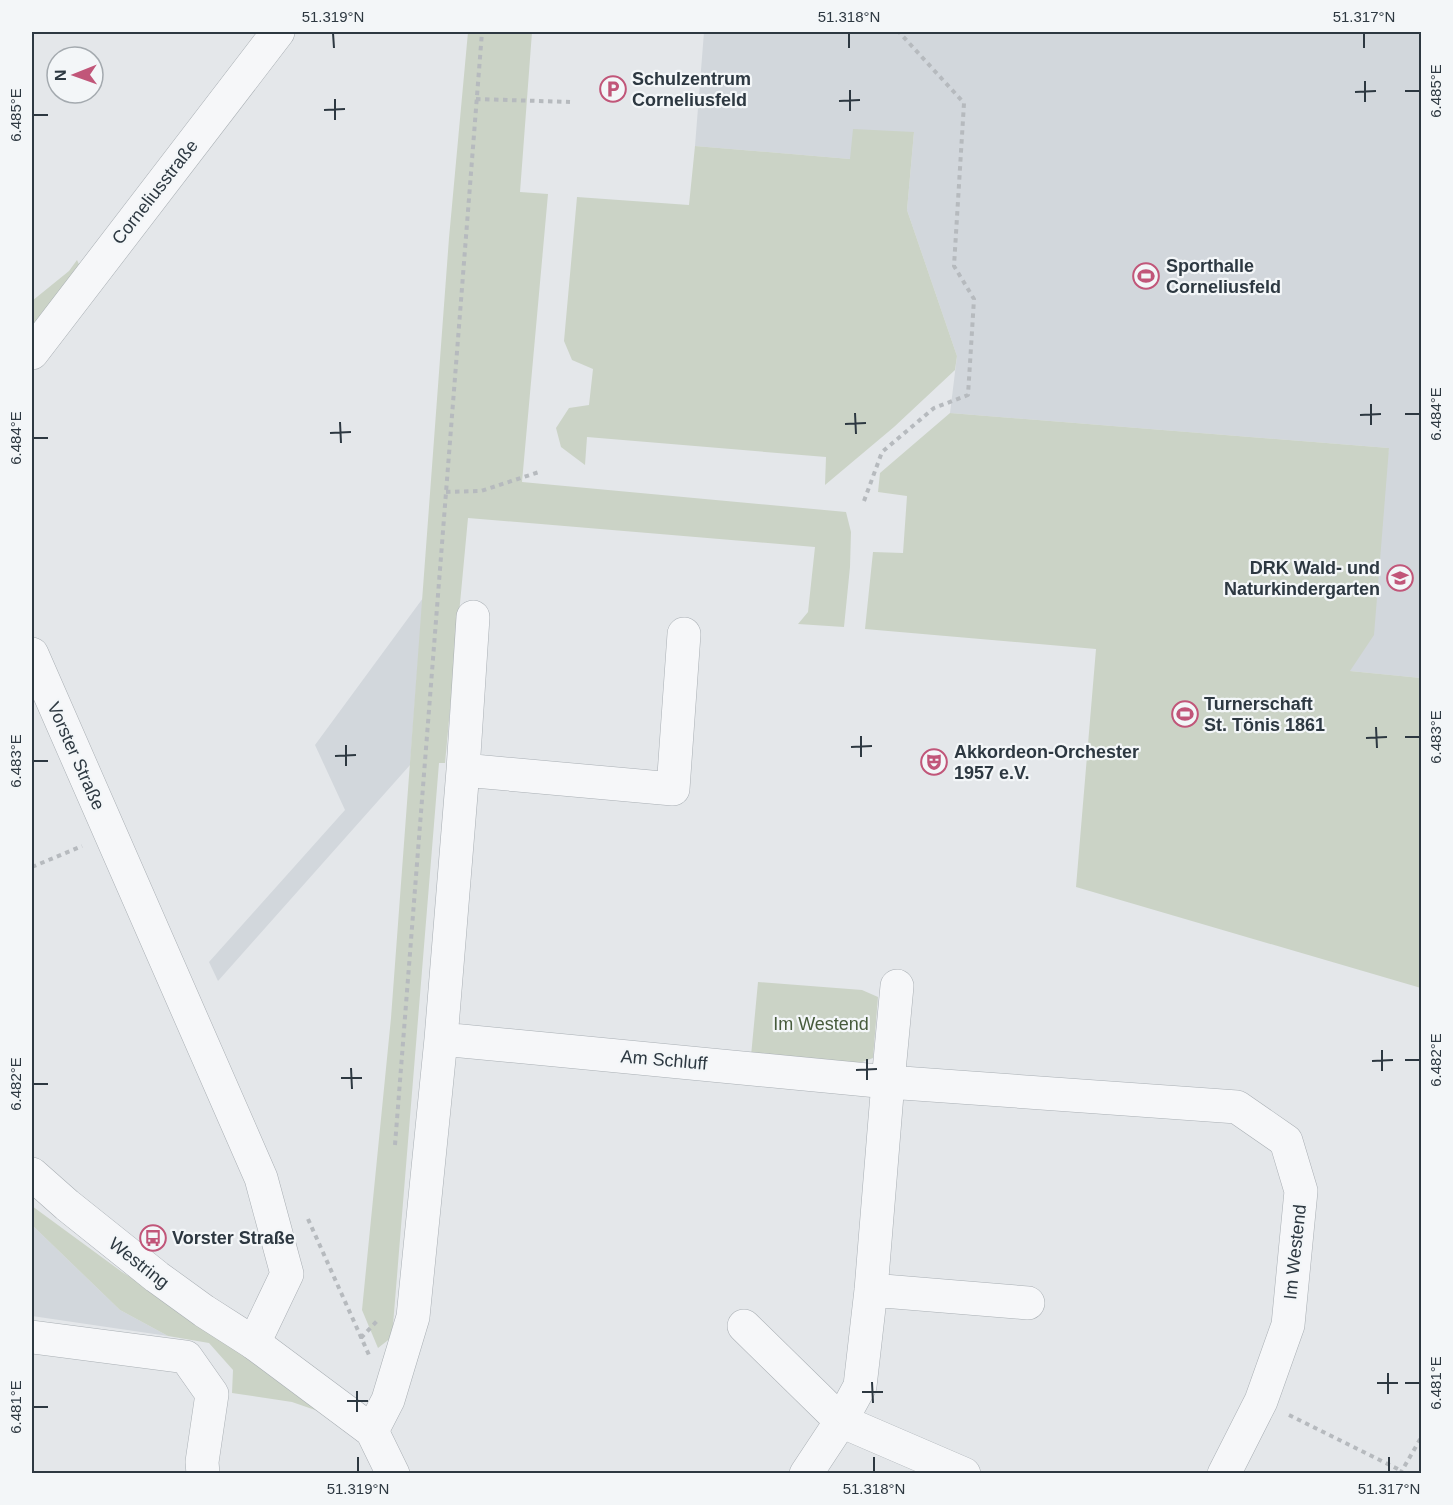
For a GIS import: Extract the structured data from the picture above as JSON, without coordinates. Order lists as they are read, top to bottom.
{
  "streets": {
    "street": [
      "Corneliusstraße",
      "Vorster Straße",
      "Am Schluff",
      "Im Westend",
      "Westring"
    ]
  },
  "crossings": [
    ["Vorster Straße", "Westring"],
    ["Am Schluff", "Im Westend"]
  ],
  "parks": ["Im Westend"],
  "places": {
    "parking": ["Schulzentrum Corneliusfeld"],
    "sports": ["Sporthalle Corneliusfeld", "Turnerschaft St. Tönis 1861"],
    "school or university": ["DRK Wald- und Naturkindergarten"],
    "theatre": ["Akkordeon-Orchester 1957 e.V."],
    "bus stop": ["Vorster Straße"]
  },
  "north": "left",
  "coordinates": [
    "51.319°N",
    "51.318°N",
    "51.317°N",
    "6.485°E",
    "6.484°E",
    "6.483°E",
    "6.482°E",
    "6.481°E"
  ]
}
